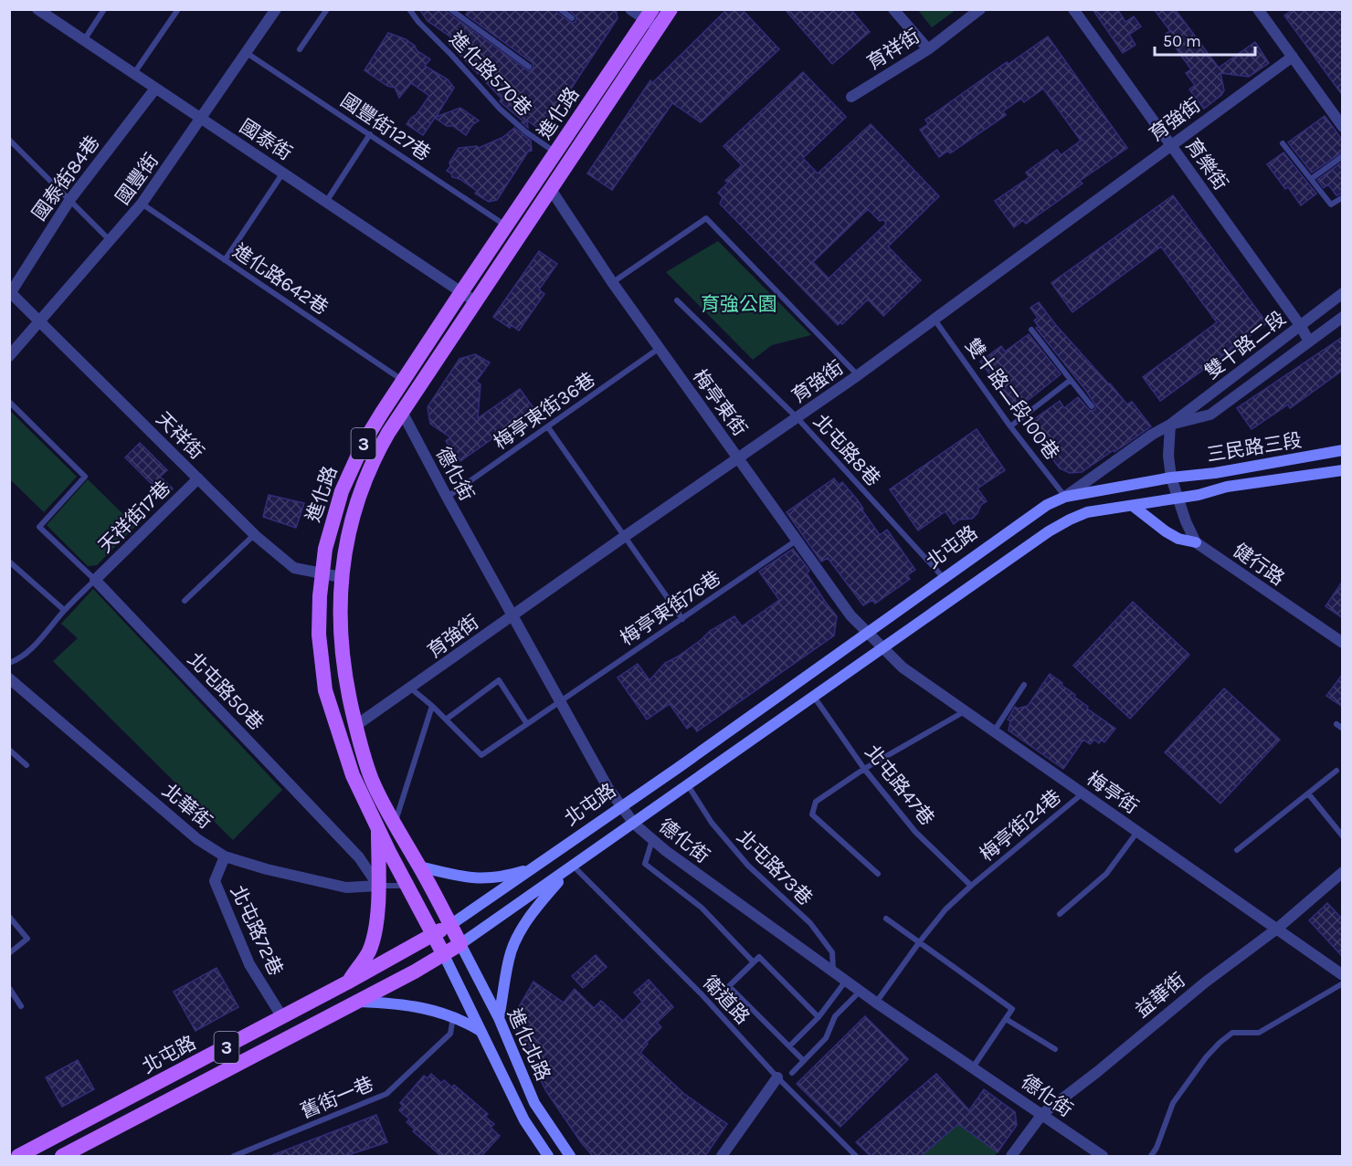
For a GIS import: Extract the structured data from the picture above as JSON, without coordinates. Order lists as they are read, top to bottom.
{
  "streets": {
    "main road": [
      "進化路",
      "3",
      "三民路三段",
      "北屯路",
      "進化北路"
    ],
    "street": [
      "育祥街",
      "育強街",
      "國泰街",
      "育樂街",
      "國泰街84巷",
      "國豐街",
      "雙十路二段",
      "梅亭東街",
      "天祥街",
      "德化街",
      "天祥街17巷",
      "健行路",
      "北屯路50巷",
      "梅亭街",
      "北華街",
      "北屯路72巷",
      "益華街"
    ],
    "lane": [
      "進化路570巷",
      "國豐街127巷",
      "進化路642巷",
      "雙十路二段100巷",
      "梅亭東街36巷",
      "北屯路8巷",
      "梅亭東街76巷",
      "北屯路47巷",
      "梅亭街24巷",
      "北屯路73巷",
      "衛道路",
      "舊街一巷"
    ]
  },
  "crossings": [
    ["進化路570巷", "進化路"],
    ["進化路", "育強街"],
    ["進化路", "國豐街127巷"],
    ["進化路", "國泰街"],
    ["進化路", "進化路642巷"],
    ["進化路", "梅亭東街"],
    ["進化路", "天祥街"],
    ["進化路", "德化街"],
    ["進化路", "北屯路"],
    ["進化路", "進化北路"],
    ["育強街", "育樂街"],
    ["育強街", "雙十路二段100巷"],
    ["育強街", "梅亭東街"],
    ["育強街", "北屯路8巷"],
    ["育強街", "德化街"],
    ["國豐街127巷", "國豐街"],
    ["國泰街", "國泰街84巷"],
    ["國泰街", "國豐街"],
    ["育樂街", "雙十路二段"],
    ["國泰街84巷", "天祥街"],
    ["國豐街", "進化路642巷"],
    ["國豐街", "天祥街"],
    ["雙十路二段", "雙十路二段100巷"],
    ["雙十路二段", "北屯路"],
    ["雙十路二段100巷", "北屯路"],
    ["梅亭東街", "梅亭東街36巷"],
    ["梅亭東街", "北屯路"],
    ["梅亭東街", "梅亭東街76巷"],
    ["梅亭東街", "梅亭街"],
    ["梅亭東街36巷", "德化街"],
    ["天祥街", "天祥街17巷"],
    ["三民路三段", "北屯路"],
    ["北屯路8巷", "北屯路"],
    ["德化街", "北屯路"],
    ["德化街", "梅亭東街76巷"],
    ["德化街", "梅亭街24巷"],
    ["德化街", "北屯路73巷"],
    ["德化街", "益華街"],
    ["天祥街17巷", "北屯路50巷"],
    ["北屯路", "北屯路47巷"],
    ["北屯路", "梅亭街"],
    ["北屯路", "北屯路73巷"],
    ["北屯路", "北屯路72巷"],
    ["北屯路", "衛道路"],
    ["北屯路", "進化北路"],
    ["北屯路50巷", "北華街"],
    ["北屯路47巷", "梅亭街24巷"],
    ["梅亭街", "梅亭街24巷"],
    ["梅亭街", "益華街"],
    ["北華街", "北屯路72巷"]
  ],
  "parks": ["育強公園"],
  "scale_bar": "50 m"
}
